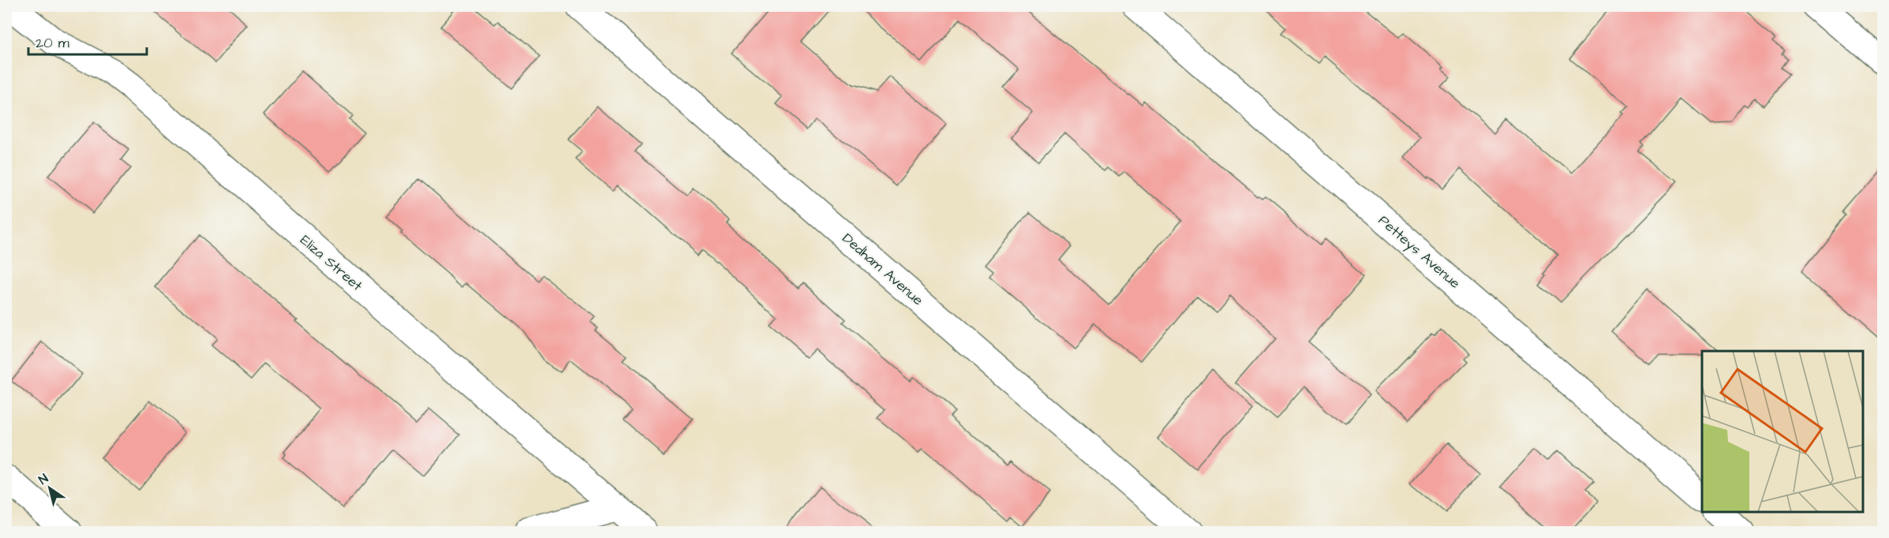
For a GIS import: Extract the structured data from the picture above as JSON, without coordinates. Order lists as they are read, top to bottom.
{
  "streets": {
    "street": ["Petteys Avenue", "Eliza Street", "Dedham Avenue"]
  },
  "scale_bar": "20 m",
  "north": "top left"
}
